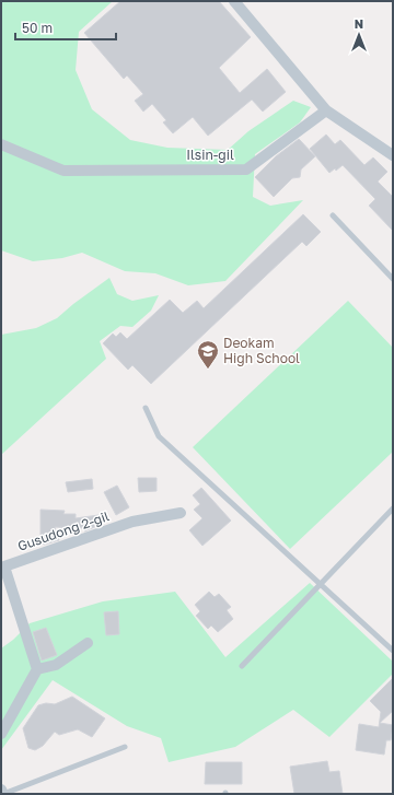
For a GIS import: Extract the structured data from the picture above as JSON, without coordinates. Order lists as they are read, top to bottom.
{
  "streets": {
    "street": ["Ilsin-gil", "Gusudong 2-gil"]
  },
  "places": {
    "school or university": ["Deokam High School"]
  },
  "scale_bar": "50 m",
  "north": "top"
}
